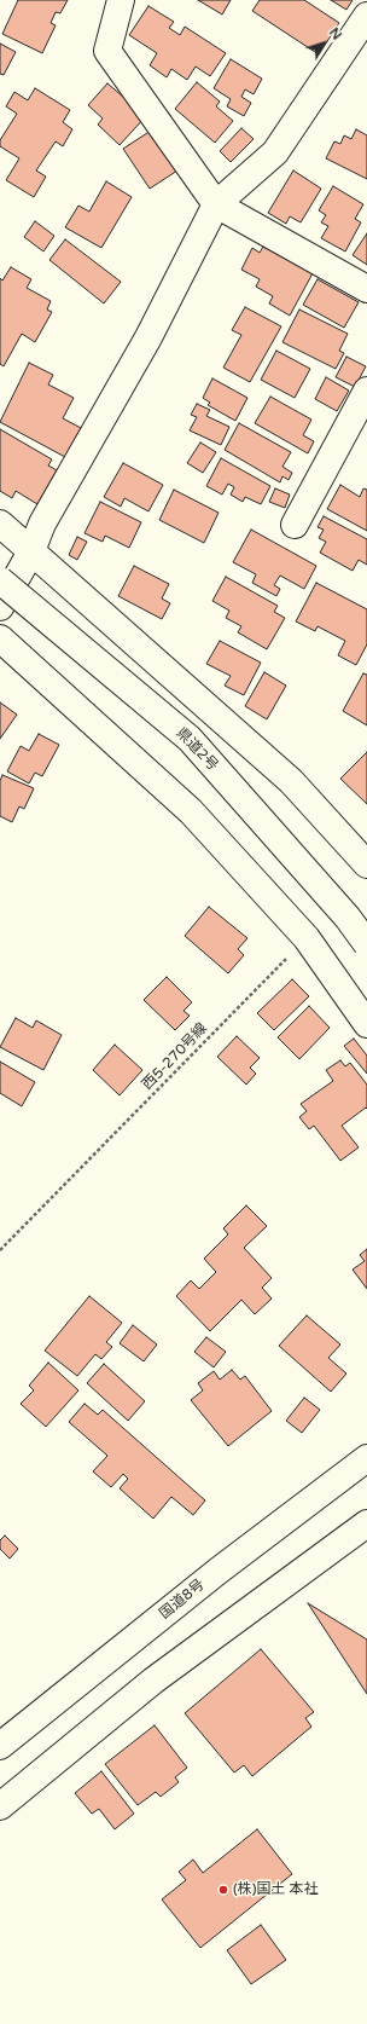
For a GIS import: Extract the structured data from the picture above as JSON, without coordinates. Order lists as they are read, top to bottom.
{
  "streets": {
    "main road": ["県道2号", "国道8号"],
    "path": ["西5-270号線"]
  },
  "places": ["(株)国土 本社"],
  "north": "top right"
}
